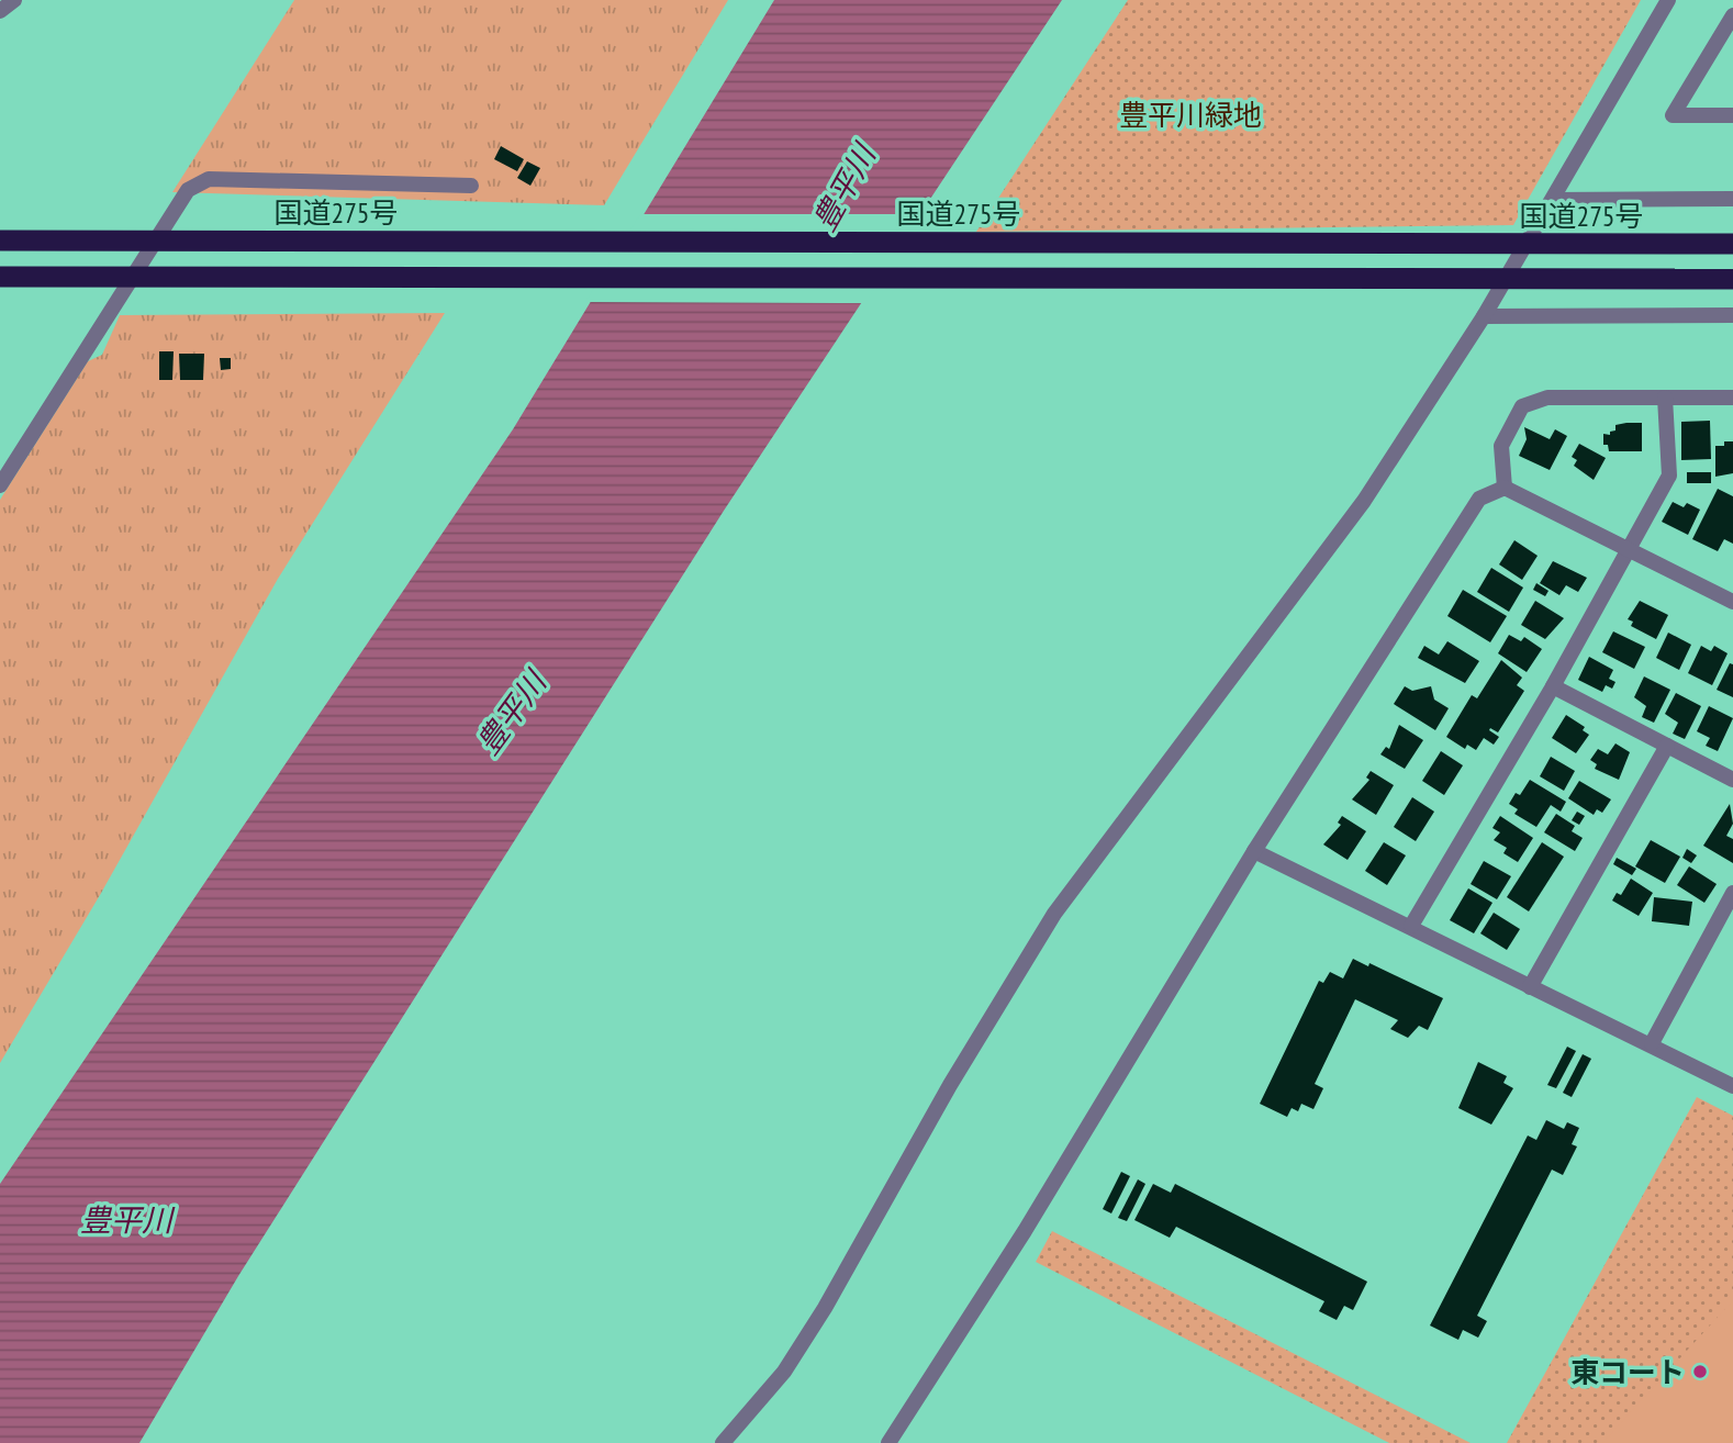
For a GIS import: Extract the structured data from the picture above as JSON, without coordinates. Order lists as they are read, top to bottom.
{
  "streets": {
    "highway": ["国道275号"]
  },
  "water": ["豊平川"],
  "parks": ["豊平川緑地"],
  "places": ["東コート"]
}
